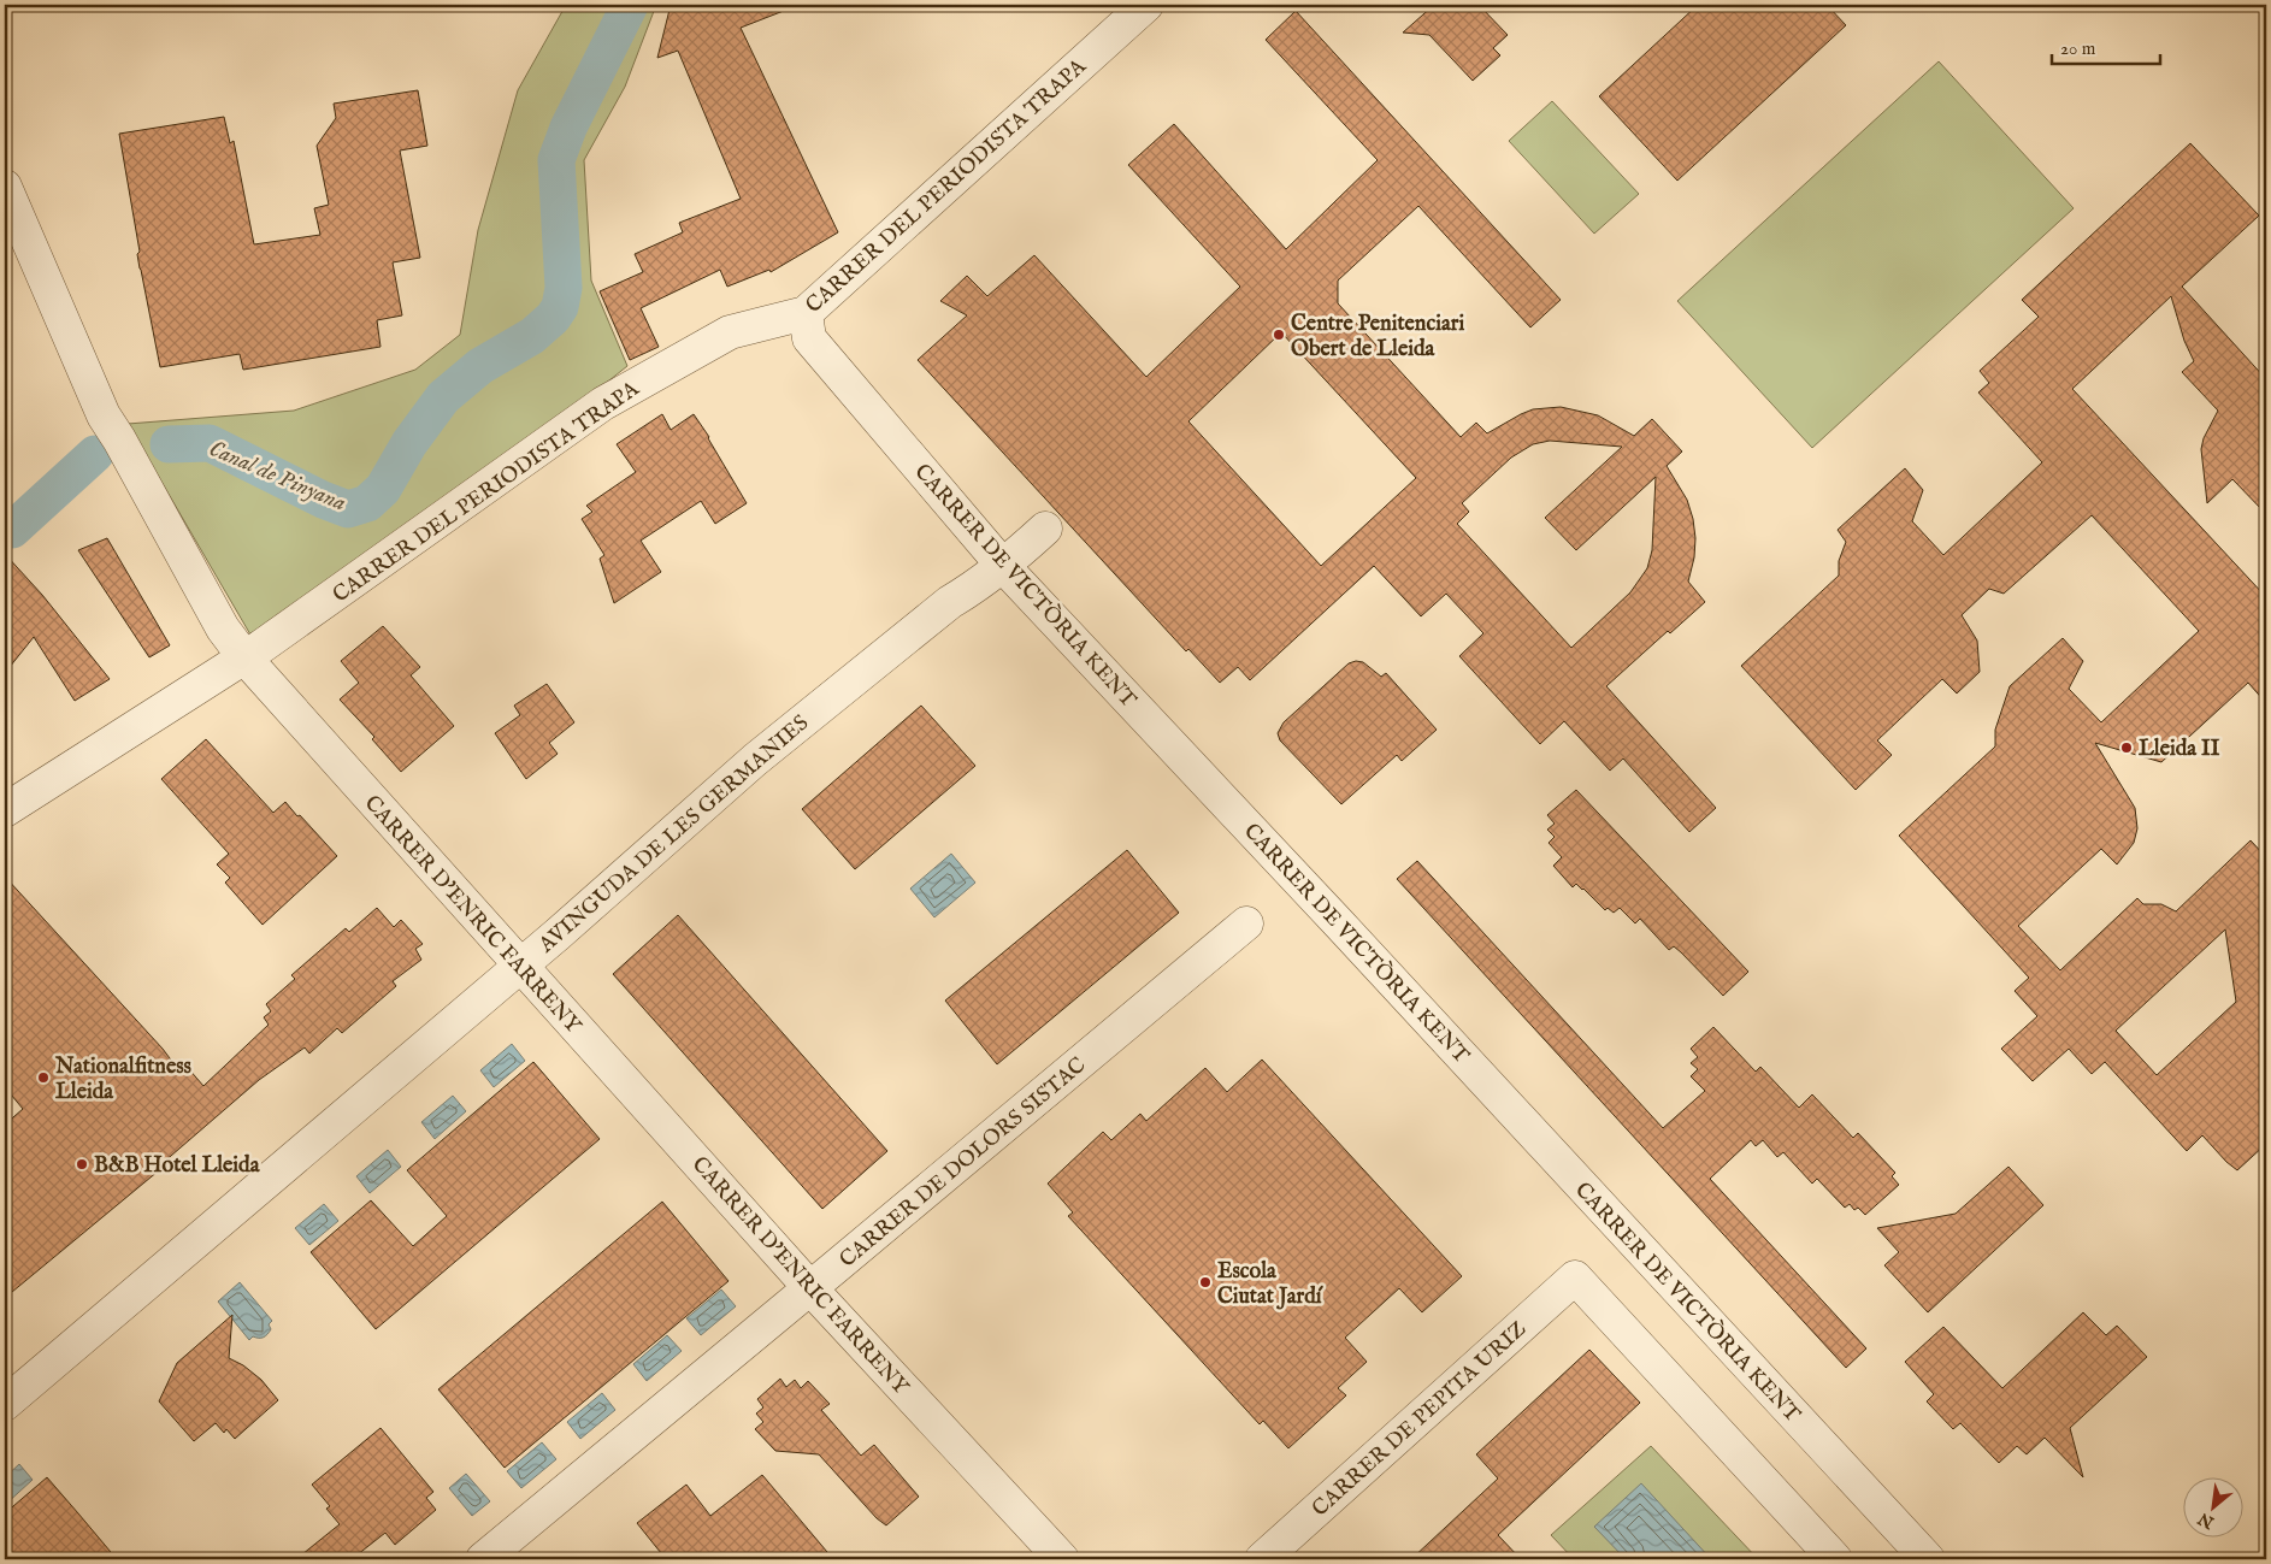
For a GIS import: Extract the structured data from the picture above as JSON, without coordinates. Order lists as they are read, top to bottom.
{
  "streets": {
    "street": [
      "CARRER DEL PERIODISTA TRAPA",
      "CARRER DE VICTÒRIA KENT",
      "AVINGUDA DE LES GERMANIES",
      "CARRER D'ENRIC FARRENY",
      "CARRER DE DOLORS SISTAC",
      "CARRER DE PEPITA URIZ"
    ]
  },
  "crossings": [
    ["CARRER DEL PERIODISTA TRAPA", "CARRER DE VICTÒRIA KENT"],
    ["CARRER DEL PERIODISTA TRAPA", "CARRER D'ENRIC FARRENY"],
    ["CARRER DE VICTÒRIA KENT", "AVINGUDA DE LES GERMANIES"],
    ["AVINGUDA DE LES GERMANIES", "CARRER D'ENRIC FARRENY"],
    ["CARRER D'ENRIC FARRENY", "CARRER DE DOLORS SISTAC"]
  ],
  "water": ["Canal de Pinyana"],
  "places": [
    "Centre Penitenciari Obert de Lleida",
    "Lleida II",
    "Nationalfitness Lleida",
    "B&B Hotel Lleida",
    "Escola Ciutat Jardí"
  ],
  "scale_bar": "20 m",
  "north": "bottom left"
}
